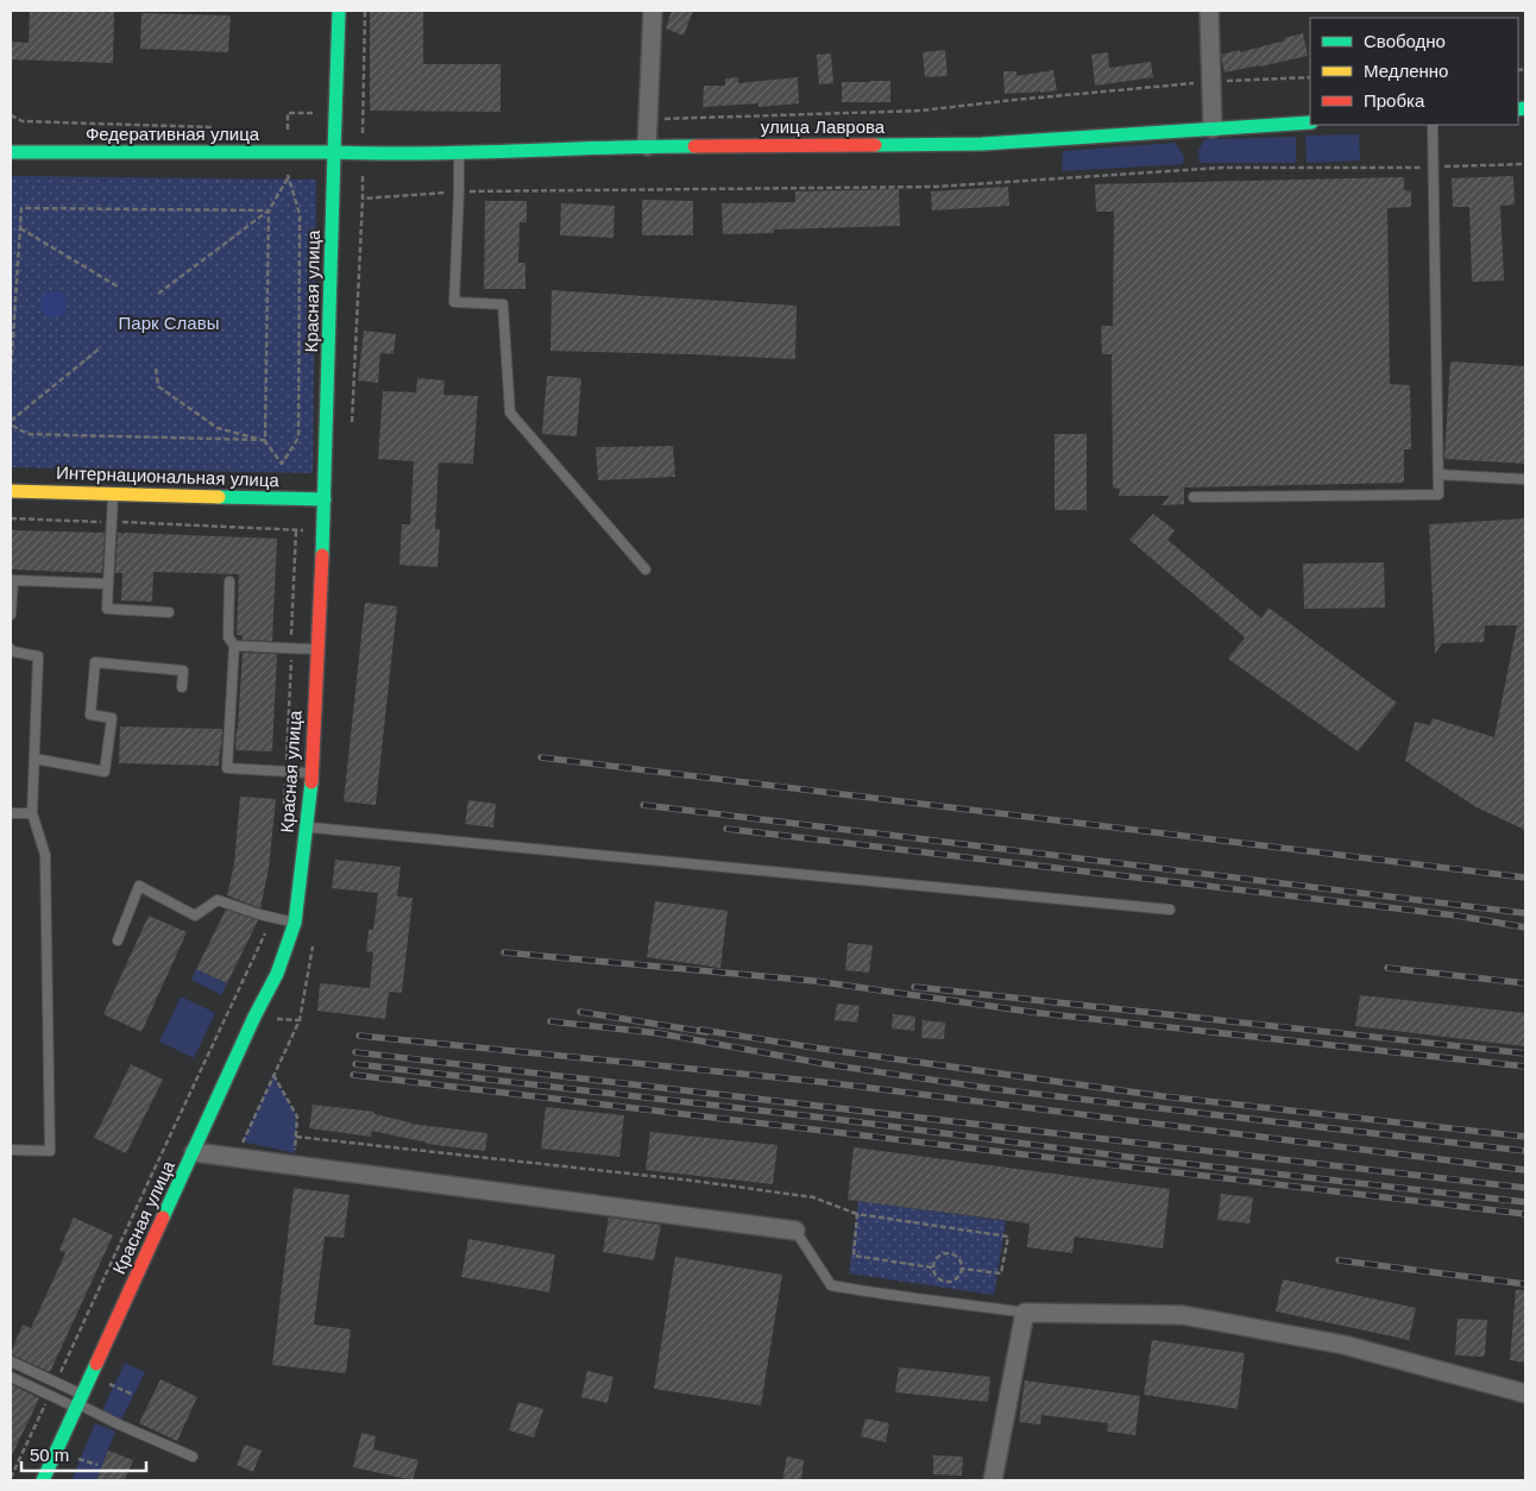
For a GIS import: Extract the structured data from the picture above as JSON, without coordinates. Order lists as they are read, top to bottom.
{
  "streets": {
    "main road": [
      "улица Лаврова",
      "Федеративная улица",
      "Красная улица",
      "Интернациональная улица"
    ]
  },
  "crossings": [
    ["улица Лаврова", "Федеративная улица"],
    ["улица Лаврова", "Красная улица"],
    ["Федеративная улица", "Красная улица"],
    ["Красная улица", "Интернациональная улица"]
  ],
  "parks": ["Парк Славы"],
  "legend": ["Свободно", "Медленно", "Пробка"],
  "scale_bar": "50 m"
}
